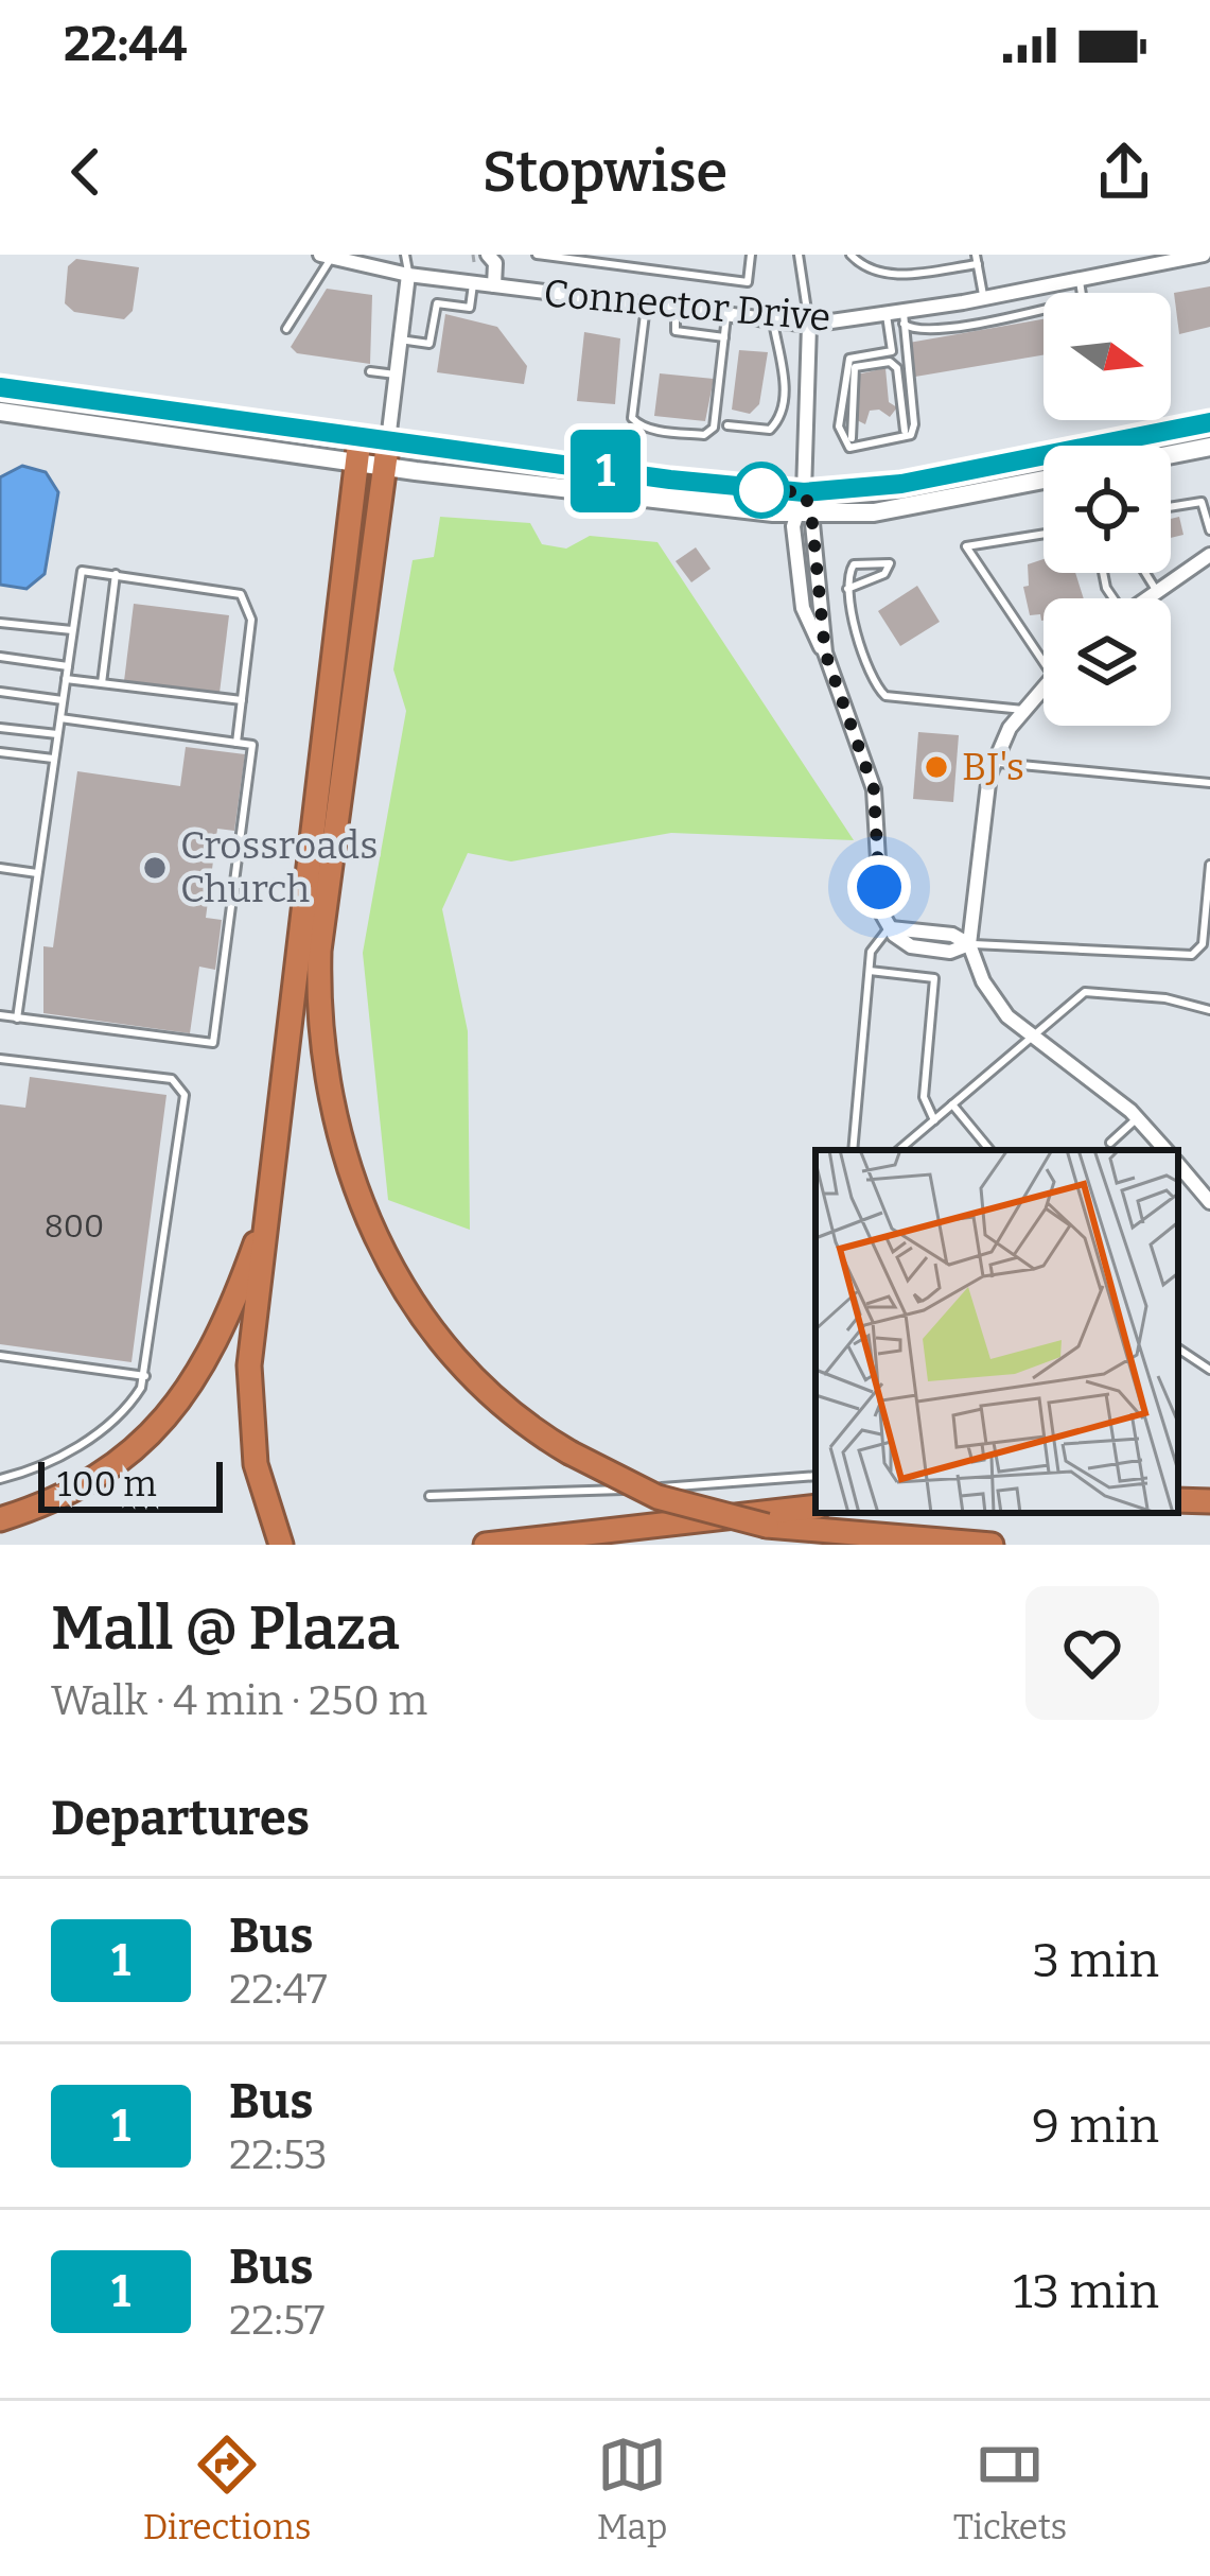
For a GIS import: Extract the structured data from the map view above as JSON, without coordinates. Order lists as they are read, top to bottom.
{
  "streets": {
    "street": ["Connector Drive"]
  },
  "places": ["BJ's", "Crossroads Church"],
  "lines": ["bus line 1"],
  "house_numbers": ["800"],
  "scale_bar": "100 m",
  "north": "right",
  "page": {
    "status": "22:44",
    "header": "Stopwise",
    "on_map": "1",
    "scale": "100 m",
    "heading": [
      ["Mall @ Plaza", "Walk · 4 min · 250 m"],
      "Departures"
    ],
    "list": [
      {
        "mark": "1",
        "name": "Bus",
        "note": "22:47",
        "value": "3 min"
      },
      {
        "mark": "1",
        "name": "Bus",
        "note": "22:53",
        "value": "9 min"
      },
      {
        "mark": "1",
        "name": "Bus",
        "note": "22:57",
        "value": "13 min"
      }
    ],
    "tabs": ["Directions", "Map", "Tickets"]
  }
}
